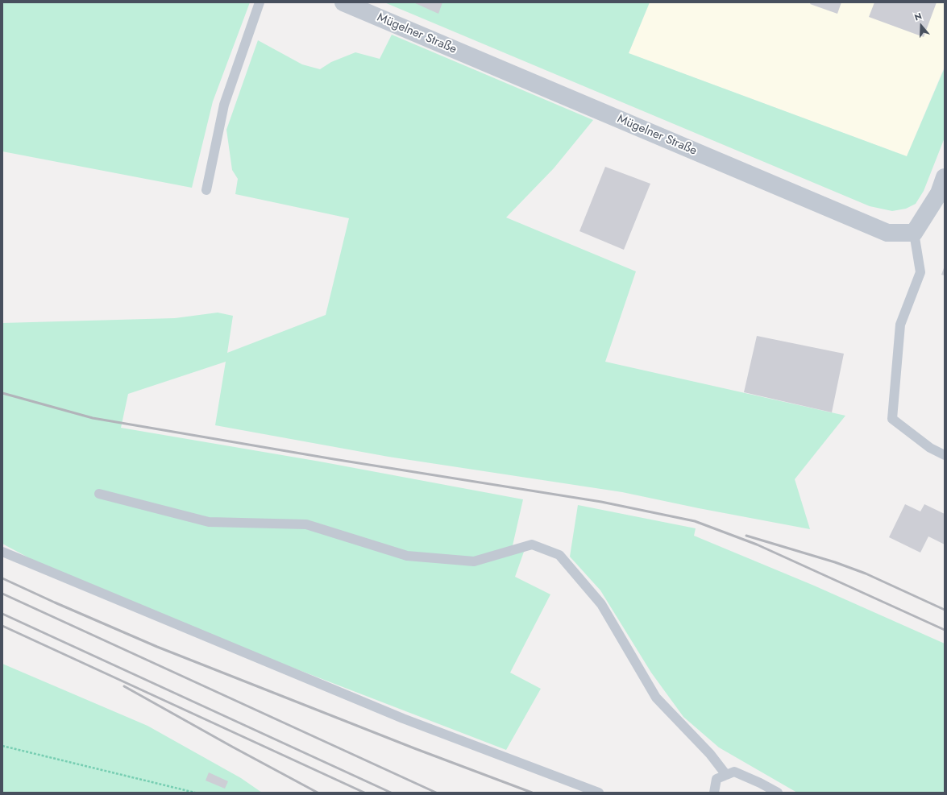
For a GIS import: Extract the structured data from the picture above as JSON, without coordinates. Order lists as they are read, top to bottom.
{
  "streets": {
    "street": ["Mügelner Straße"]
  },
  "north": "top"
}
